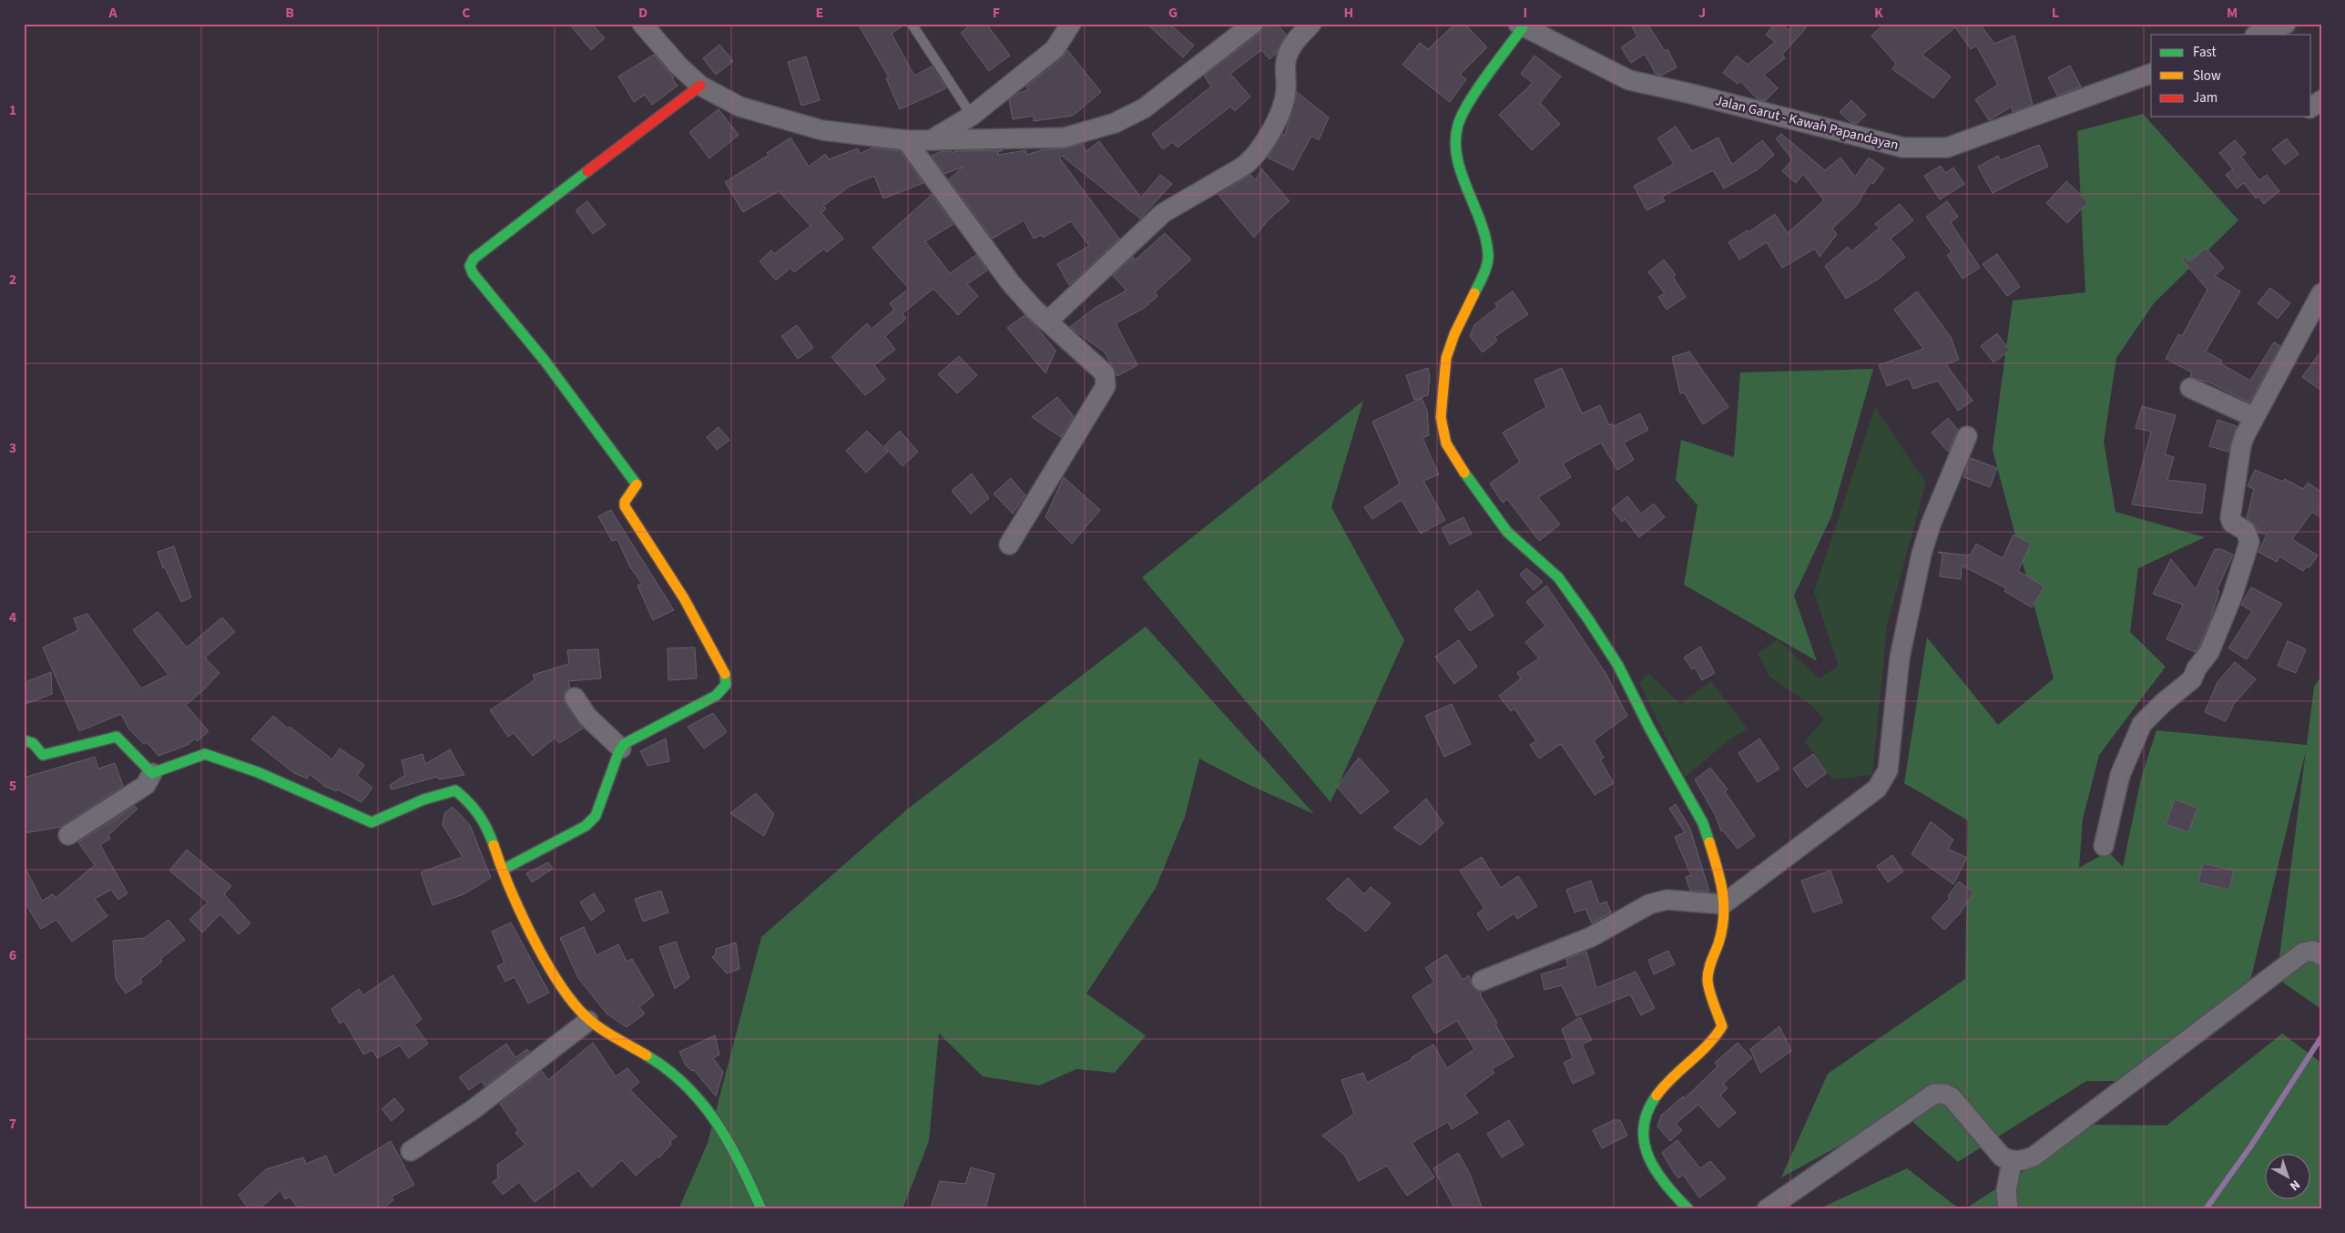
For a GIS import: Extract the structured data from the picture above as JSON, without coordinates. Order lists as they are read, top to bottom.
{
  "streets": {
    "street": ["Jalan Garut - Kawah Papandayan"]
  },
  "legend": ["Fast", "Slow", "Jam"],
  "north": "bottom right",
  "grid": {
    "columns": [
      "A",
      "B",
      "C",
      "D",
      "E",
      "F",
      "G",
      "H",
      "I",
      "J",
      "K",
      "L",
      "M"
    ],
    "rows": [
      "1",
      "2",
      "3",
      "4",
      "5",
      "6",
      "7"
    ]
  }
}
